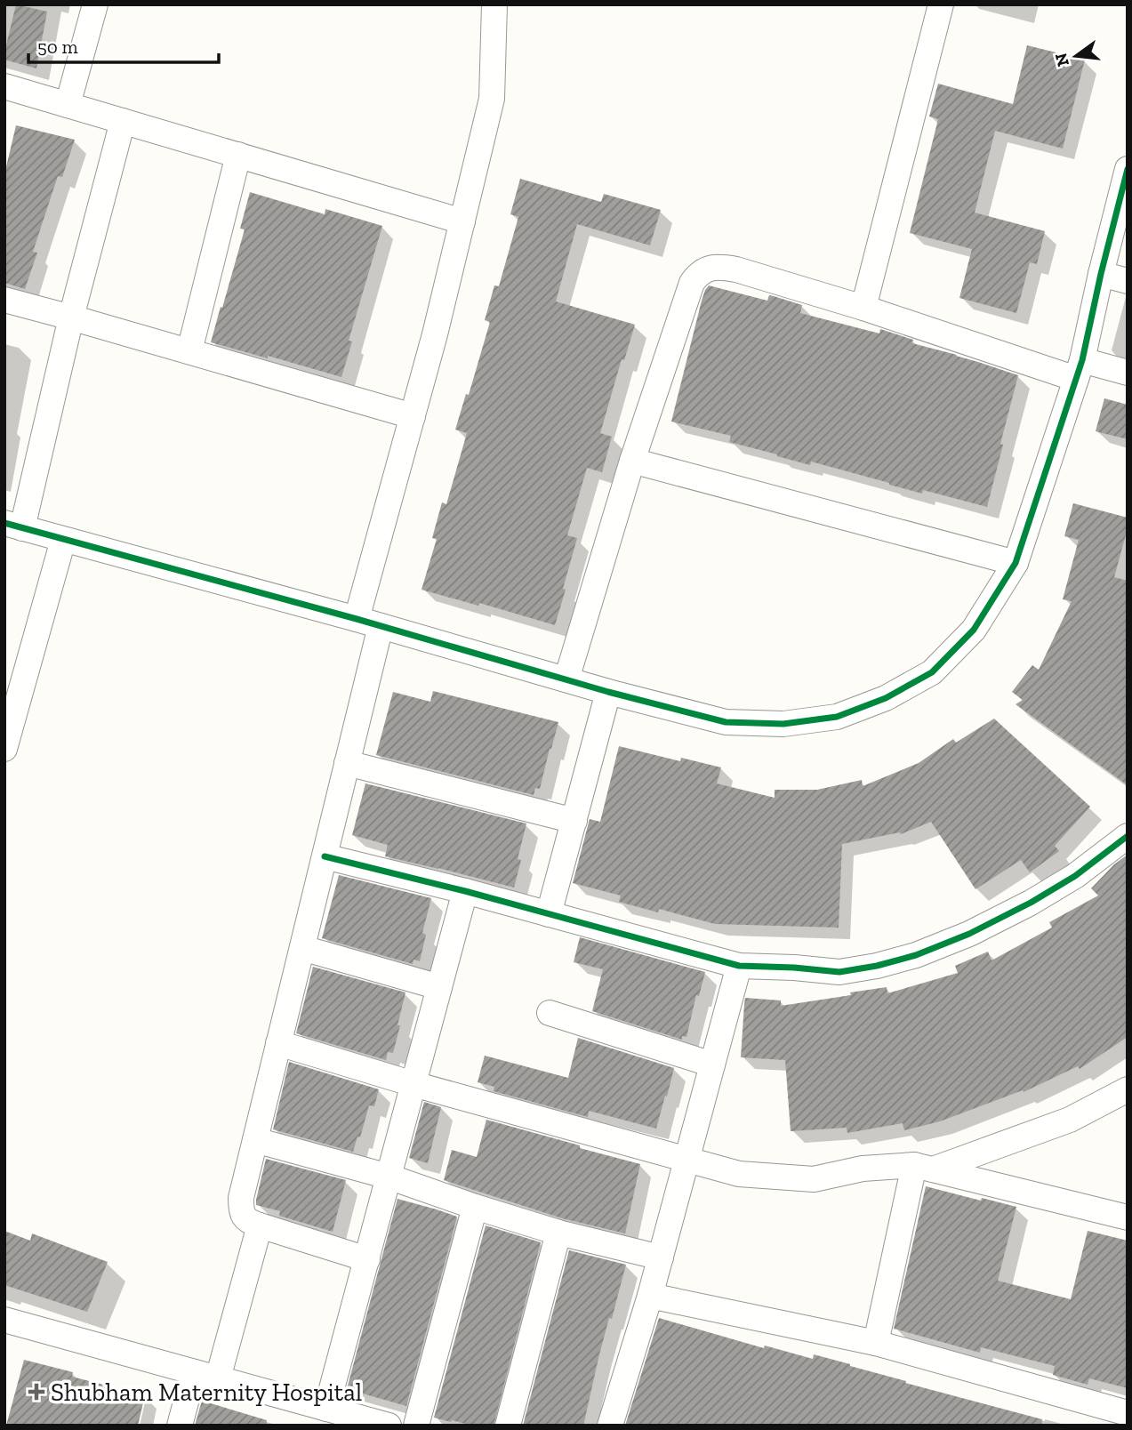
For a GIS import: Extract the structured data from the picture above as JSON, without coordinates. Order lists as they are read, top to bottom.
{
  "places": {
    "health": ["Shubham Maternity Hospital"]
  },
  "scale_bar": "50 m",
  "north": "left"
}
